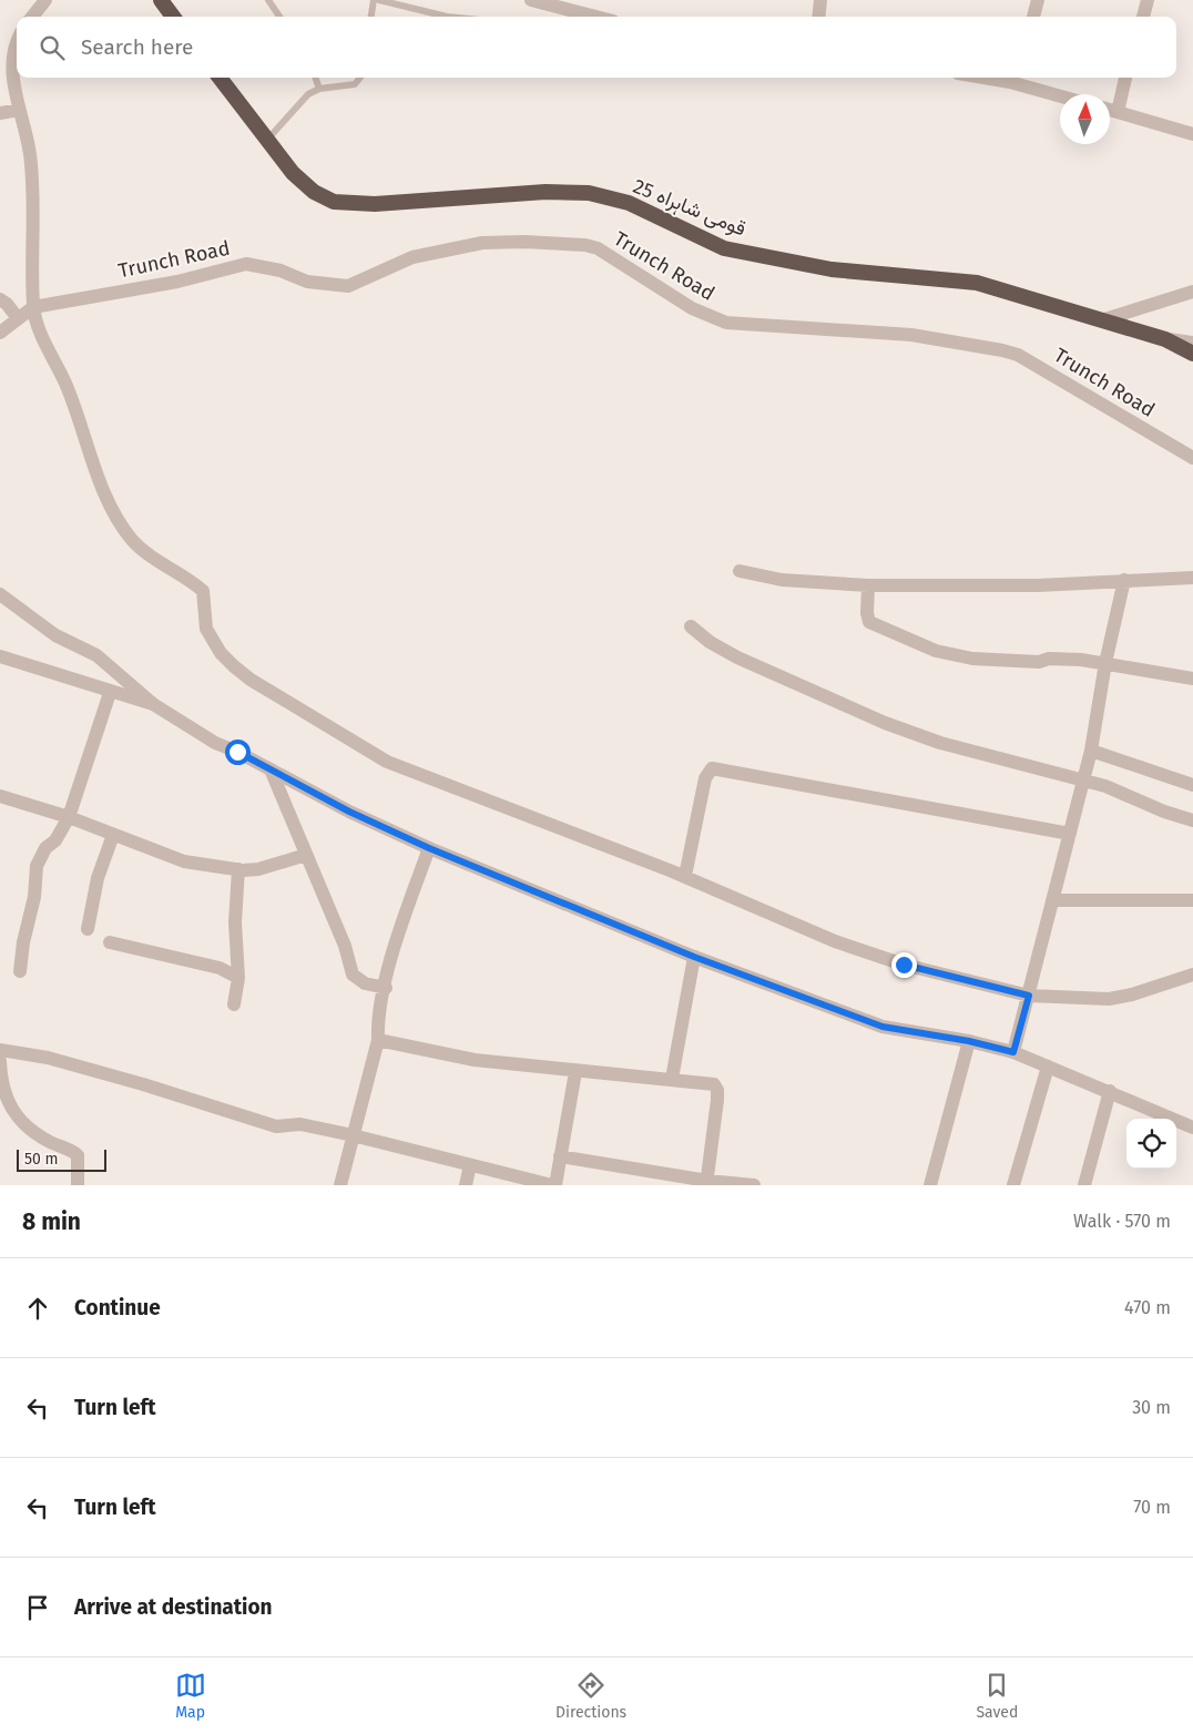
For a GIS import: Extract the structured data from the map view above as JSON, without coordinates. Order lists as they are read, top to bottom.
{
  "streets": {
    "highway": ["قومی شاہراہ 25"],
    "street": ["Trunch Road"]
  },
  "scale_bar": "50 m",
  "north": "top",
  "page": {
    "search": "Search here",
    "scale": "50 m",
    "heading": ["8 min", "Walk · 570 m"],
    "list": [
      ["Continue", "470 m"],
      ["Turn left", "30 m"],
      ["Turn left", "70 m"],
      "Arrive at destination"
    ],
    "nav": ["Map", "Directions", "Saved"]
  }
}
